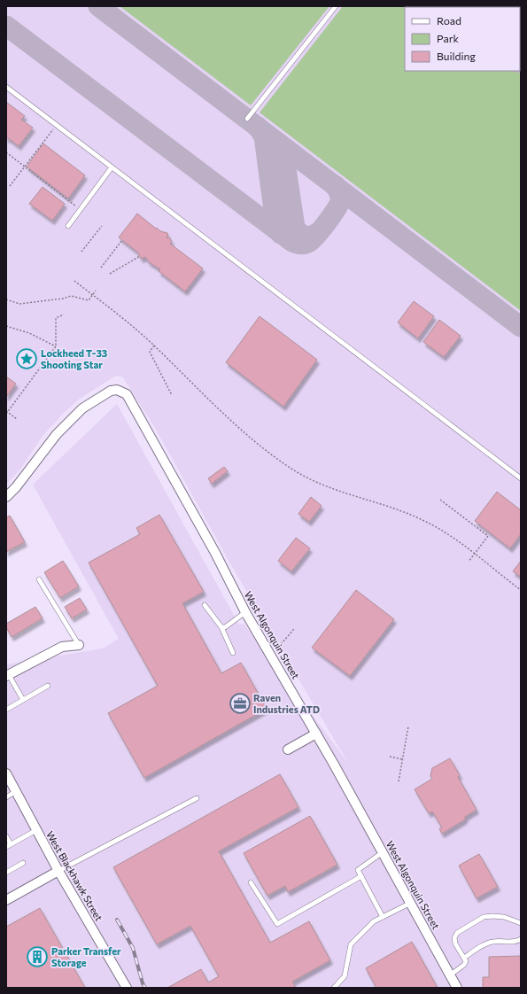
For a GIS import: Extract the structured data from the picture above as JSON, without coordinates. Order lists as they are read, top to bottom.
{
  "streets": {
    "street": ["West Algonquin Street", "West Blackhawk Street"]
  },
  "places": {
    "place": ["Lockheed T-33 Shooting Star"],
    "office": ["Raven Industries ATD"],
    "building": ["Parker Transfer Storage"]
  },
  "legend": ["Road", "Park", "Building"]
}
